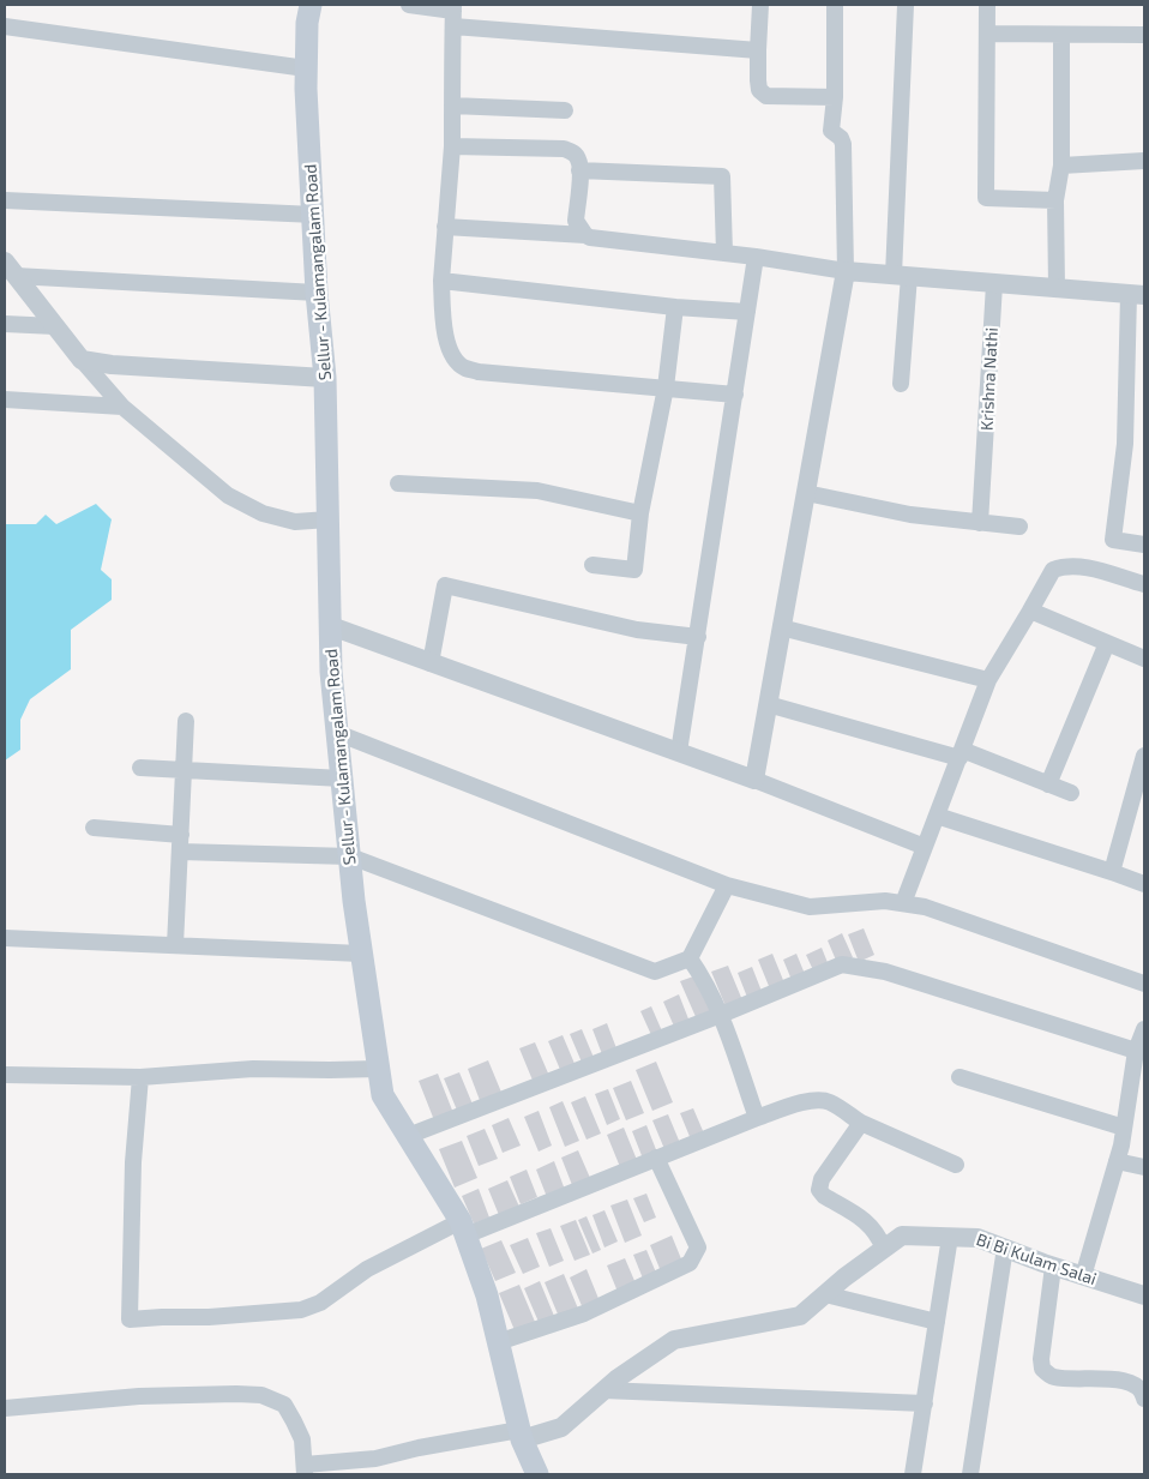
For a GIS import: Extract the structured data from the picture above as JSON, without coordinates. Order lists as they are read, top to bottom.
{
  "streets": {
    "main road": ["Sellur - Kulamangalam Road"],
    "street": ["Krishna Nathi", "Bi Bi Kulam Salai"]
  },
  "crossings": [
    ["Sellur - Kulamangalam Road", "Bi Bi Kulam Salai"]
  ]
}
